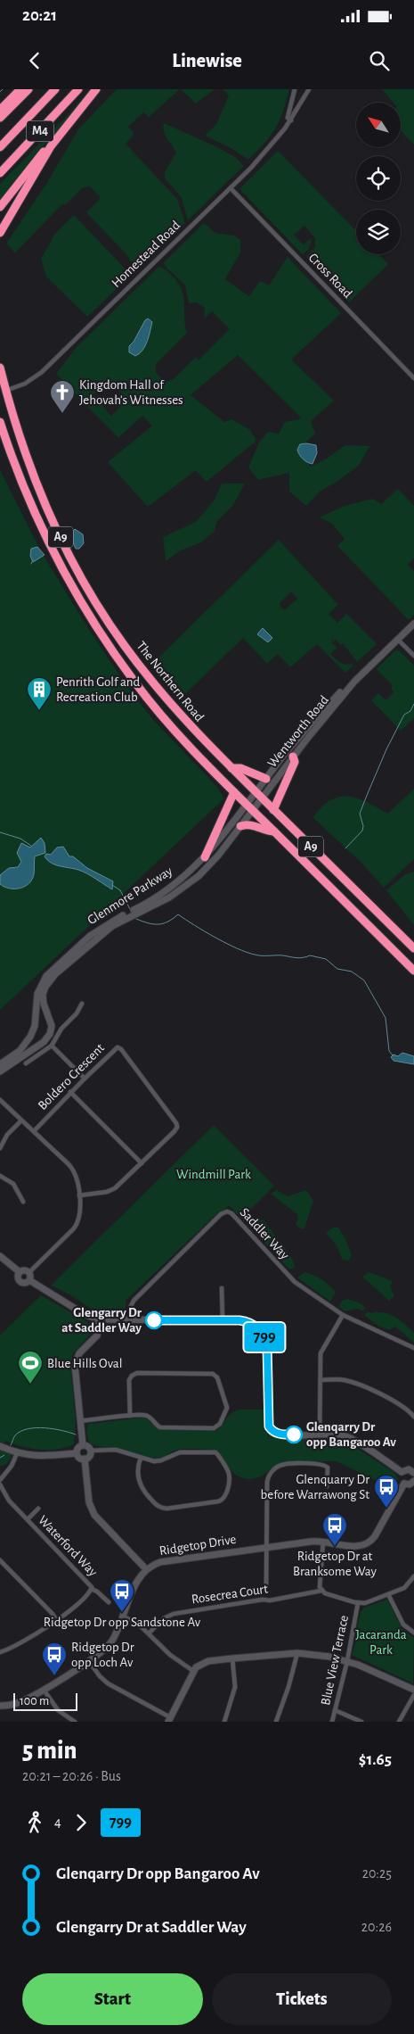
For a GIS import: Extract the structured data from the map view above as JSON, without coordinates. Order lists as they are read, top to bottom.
{
  "streets": {
    "highway": ["M4", "A9", "The Northern Road"],
    "street": [
      "Homestead Road",
      "Cross Road",
      "Wentworth Road",
      "Glenmore Parkway",
      "Boldero Crescent",
      "Saddler Way",
      "Ridgetop Drive",
      "Waterford Way",
      "Rosecrea Court",
      "Blue View Terrace"
    ]
  },
  "crossings": [
    ["Homestead Road", "Cross Road"],
    ["Homestead Road", "The Northern Road"],
    ["The Northern Road", "Wentworth Road"],
    ["The Northern Road", "Glenmore Parkway"],
    ["Wentworth Road", "Glenmore Parkway"]
  ],
  "parks": ["Windmill Park", "Jacaranda Park"],
  "places": {
    "church": ["Kingdom Hall of Jehovah's Witnesses"],
    "building": ["Penrith Golf and Recreation Club"],
    "other": ["Glengarry Dr at Saddler Way", "Glenqarry Dr opp Bangaroo Av"],
    "sports": ["Blue Hills Oval"],
    "bus stop": [
      "Glenquarry Dr before Warrawong St",
      "Ridgetop Dr at Branksome Way",
      "Ridgetop Dr opp Sandstone Av",
      "Ridgetop Dr opp Loch Av"
    ]
  },
  "lines": ["bus line 799"],
  "scale_bar": "100 m",
  "north": "top left",
  "page": {
    "status": "20:21",
    "header": "Linewise",
    "on_map": "799",
    "scale": "100 m",
    "heading": ["5 min", "20:21 – 20:26 · Bus", "$1.65"],
    "legs": ["4", "799"],
    "list": [
      {
        "name": "Glenqarry Dr opp Bangaroo Av",
        "value": "20:25"
      },
      {
        "name": "Glengarry Dr at Saddler Way",
        "value": "20:26"
      }
    ],
    "buttons": ["Start", "Tickets"]
  }
}
